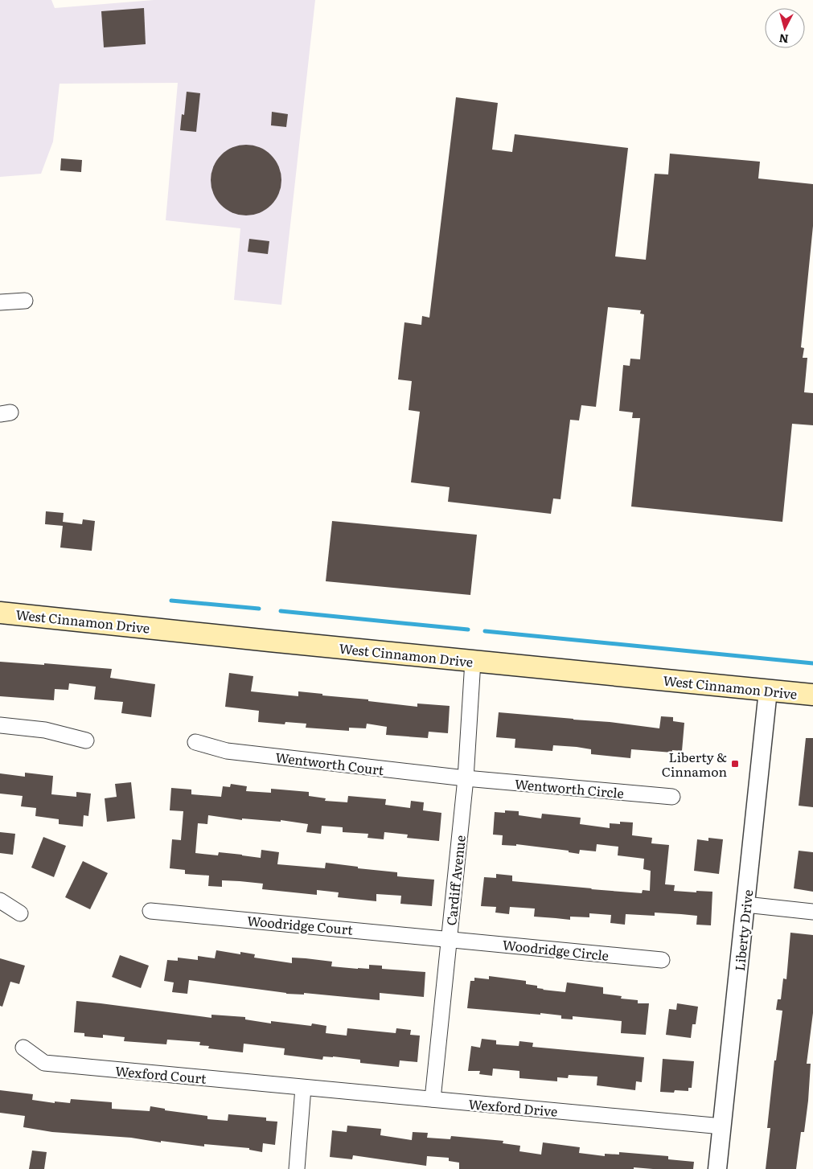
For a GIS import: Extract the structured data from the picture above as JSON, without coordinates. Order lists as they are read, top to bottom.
{
  "streets": {
    "main road": ["West Cinnamon Drive"],
    "street": [
      "Wentworth Court",
      "Wentworth Circle",
      "Cardiff Avenue",
      "Woodridge Court",
      "Liberty Drive",
      "Woodridge Circle",
      "Wexford Court",
      "Wexford Drive"
    ]
  },
  "crossings": [
    ["West Cinnamon Drive", "Cardiff Avenue"],
    ["West Cinnamon Drive", "Liberty Drive"],
    ["Wentworth Court", "Wentworth Circle"],
    ["Wentworth Court", "Cardiff Avenue"],
    ["Wentworth Circle", "Cardiff Avenue"],
    ["Cardiff Avenue", "Woodridge Court"],
    ["Cardiff Avenue", "Woodridge Circle"],
    ["Cardiff Avenue", "Wexford Drive"],
    ["Woodridge Court", "Woodridge Circle"],
    ["Liberty Drive", "Wexford Drive"],
    ["Wexford Court", "Wexford Drive"]
  ],
  "places": {
    "transit": ["Liberty & Cinnamon"]
  },
  "north": "bottom"
}
